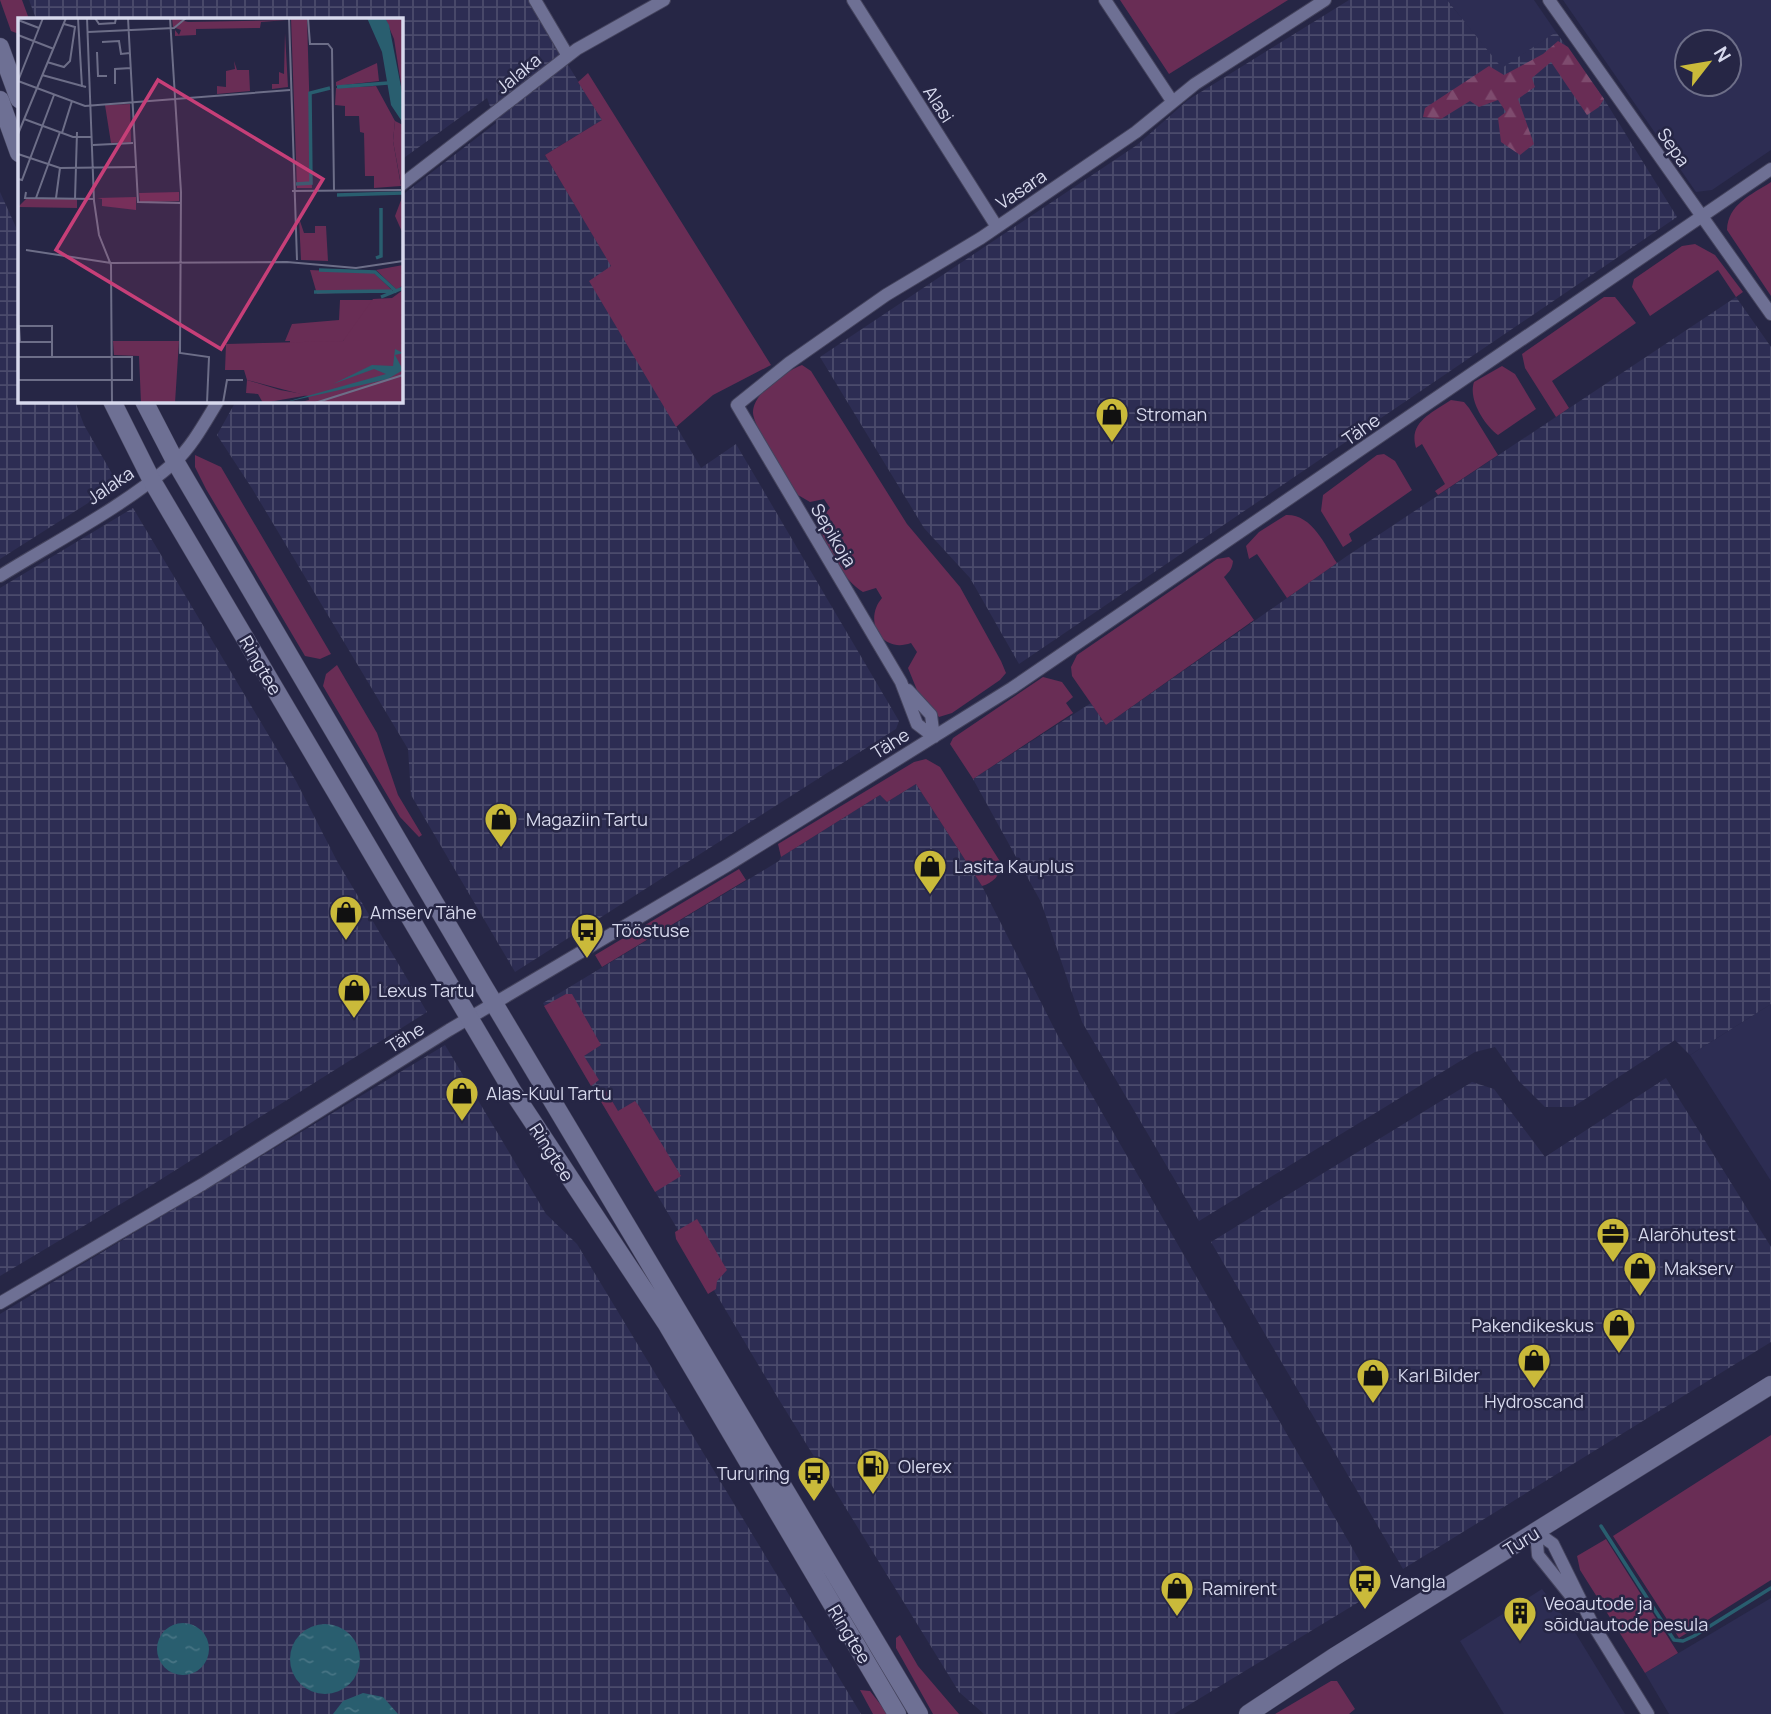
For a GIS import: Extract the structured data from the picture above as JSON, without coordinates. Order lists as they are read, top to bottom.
{
  "streets": {
    "main road": ["Ringtee", "Turu"],
    "street": [
      "Jalaka",
      "Alasi",
      "Sepa",
      "Vasara",
      "Tähe",
      "Sepikoja"
    ]
  },
  "crossings": [
    ["Jalaka", "Ringtee"],
    ["Alasi", "Vasara"],
    ["Sepa", "Tähe"],
    ["Vasara", "Sepikoja"],
    ["Tähe", "Sepikoja"],
    ["Tähe", "Ringtee"]
  ],
  "places": {
    "shop": [
      "Stroman",
      "Magaziin Tartu",
      "Lasita Kauplus",
      "Amserv Tähe",
      "Lexus Tartu",
      "Alas-Kuul Tartu",
      "Makserv",
      "Pakendikeskus",
      "Hydroscand",
      "Karl Bilder",
      "Ramirent"
    ],
    "bus stop": ["Tööstuse", "Turu ring", "Vangla"],
    "office": ["Alarõhutest"],
    "fuel station": ["Olerex"],
    "building": ["Veoautode ja sõiduautode pesula"]
  },
  "north": "top right"
}
